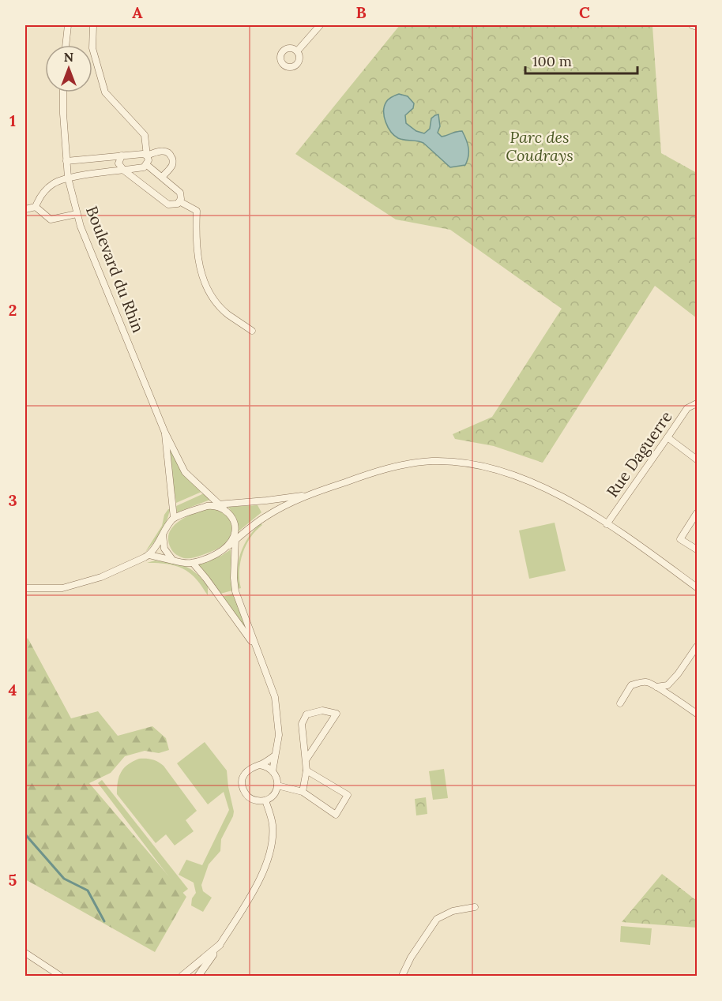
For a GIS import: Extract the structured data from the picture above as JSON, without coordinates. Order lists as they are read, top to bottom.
{
  "streets": {
    "street": ["Boulevard du Rhin", "Rue Daguerre"]
  },
  "parks": ["Parc des Coudrays"],
  "scale_bar": "100 m",
  "north": "top",
  "grid": {
    "columns": ["A", "B", "C"],
    "rows": [
      "1",
      "2",
      "3",
      "4",
      "5"
    ]
  }
}
